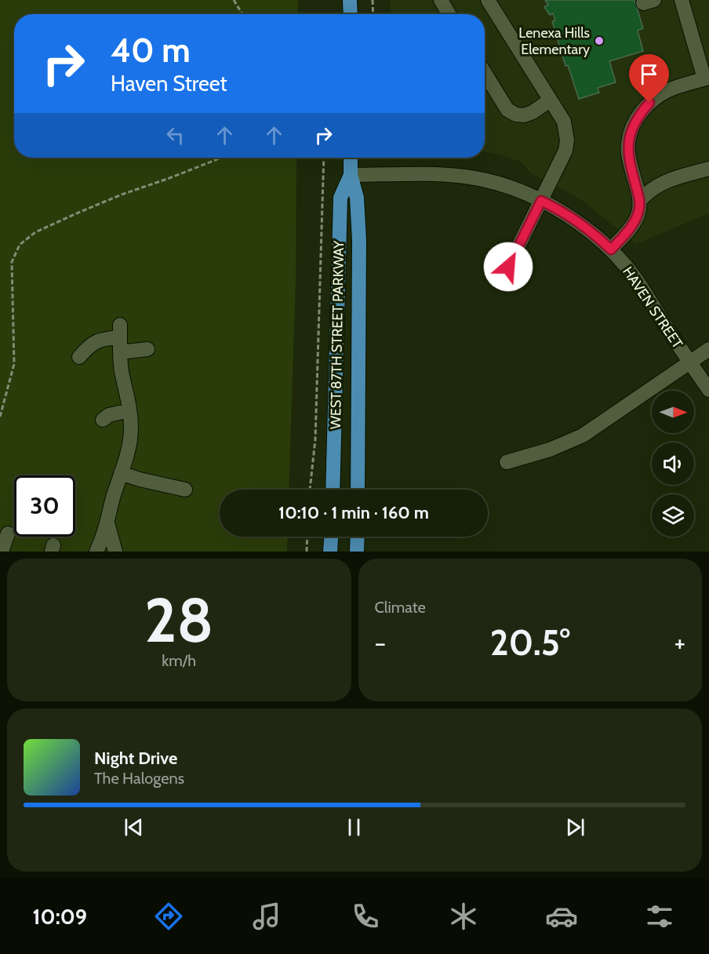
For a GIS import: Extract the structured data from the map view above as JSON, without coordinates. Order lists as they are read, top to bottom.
{
  "streets": {
    "main road": ["WEST 87TH STREET PARKWAY"],
    "street": ["HAVEN STREET"]
  },
  "crossings": [
    ["HAVEN STREET", "WEST 87TH STREET PARKWAY"]
  ],
  "places": ["Lenexa Hills Elementary"],
  "north": "right",
  "page": {
    "turn": ["40 m", "Haven Street"],
    "limit": "30",
    "trip": "10:10 · 1 min · 160 m",
    "tile": [
      ["28", "km/h"],
      "Climate"
    ],
    "heat": ["−", "20.5°", "+"],
    "song": ["Night Drive", "The Halogens"],
    "tabs": "10:09"
  }
}
